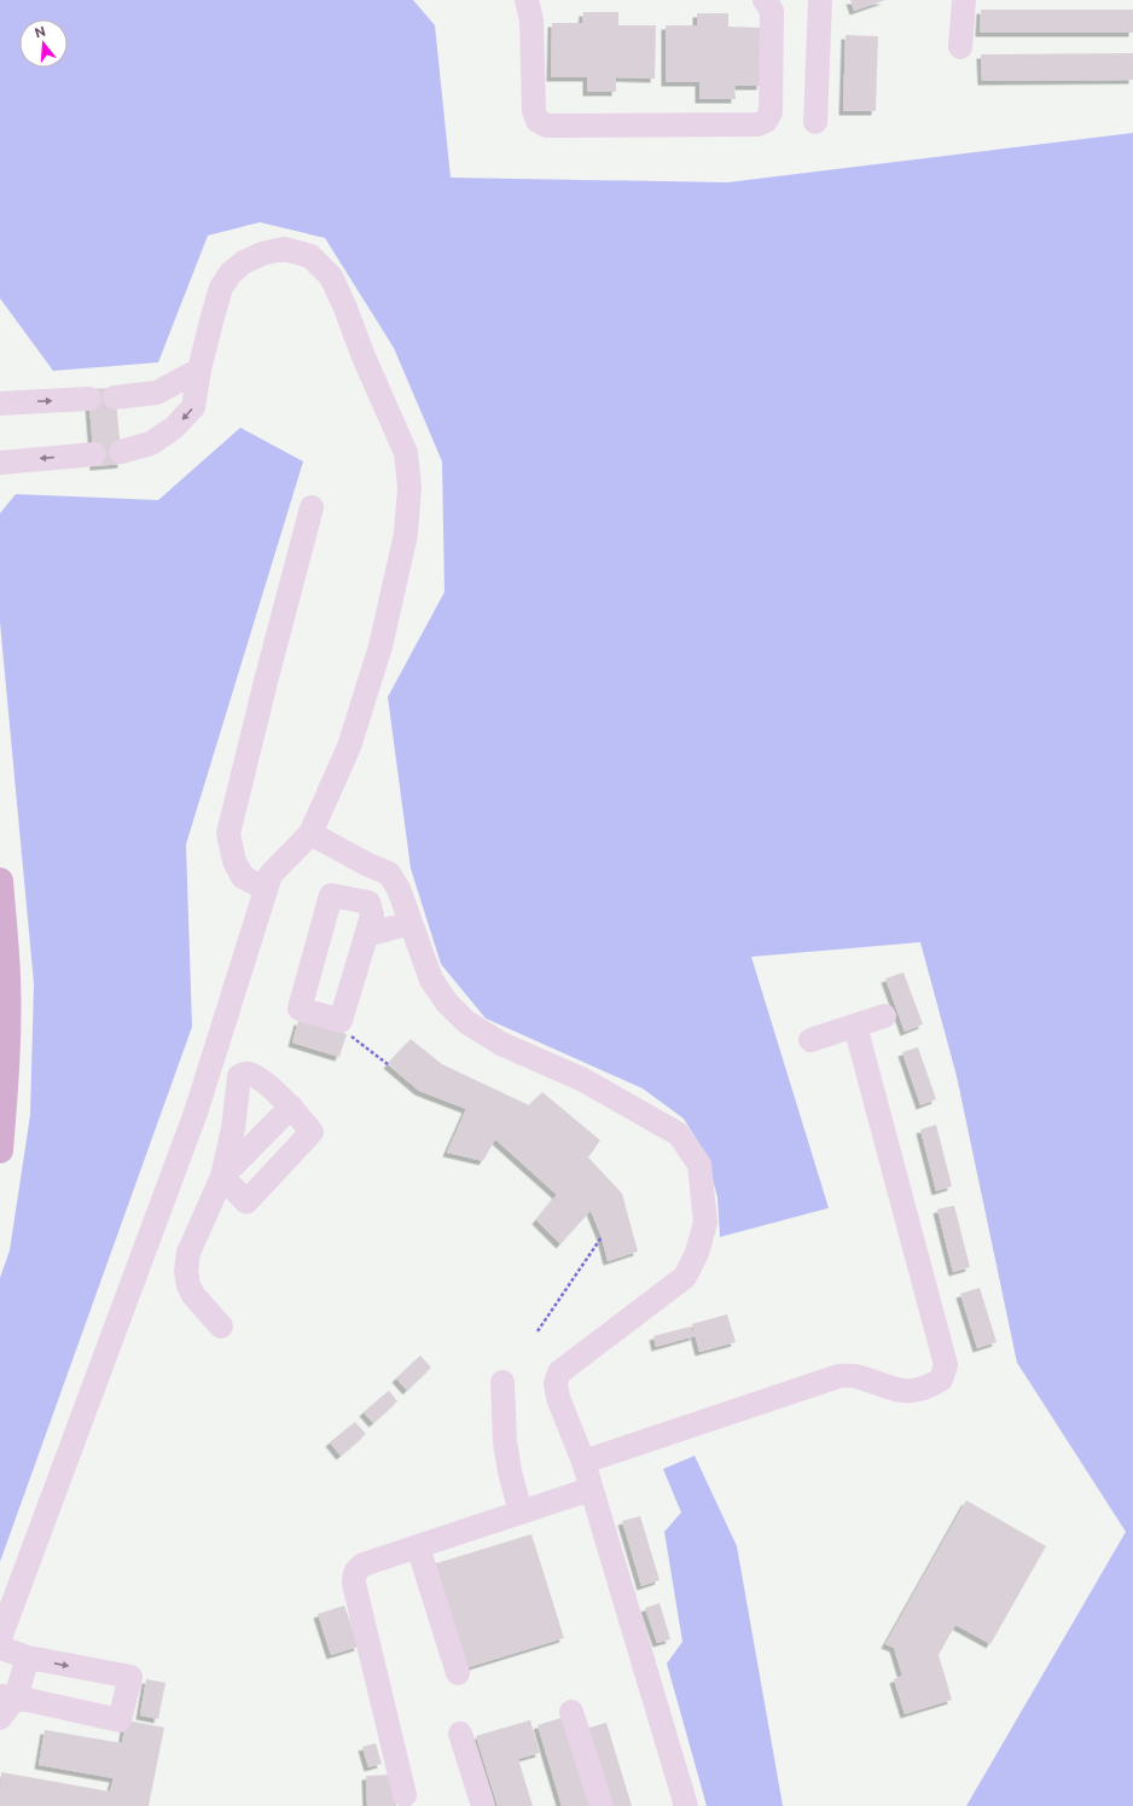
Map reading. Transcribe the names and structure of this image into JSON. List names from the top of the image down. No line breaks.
{"north":"top"}
